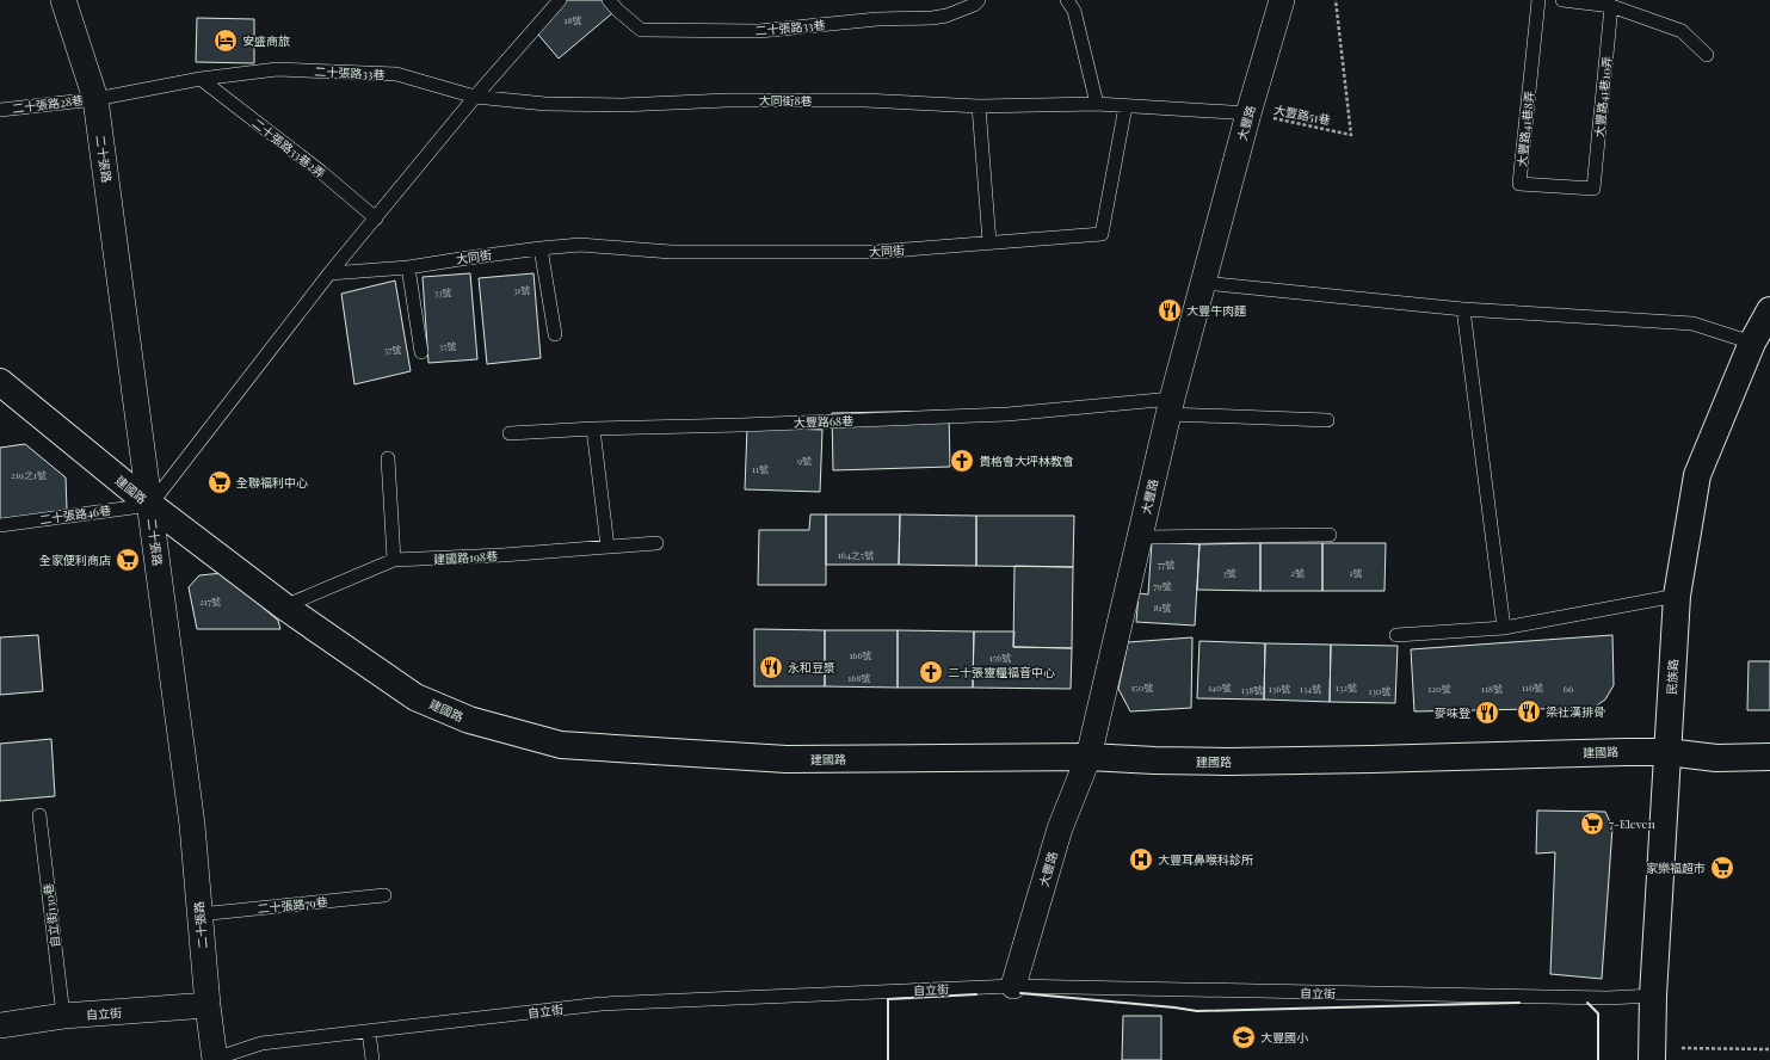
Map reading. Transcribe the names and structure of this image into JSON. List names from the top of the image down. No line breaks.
{"streets":{"street":["大豐路","二十張路","建國路","民族路","自立街"],"lane":["二十張路33巷","大豐路41巷10弄","大同街8巷","二十張路28巷","大豐路41巷8弄","二十張路33巷2弄","大同街","大豐路68巷","二十張路46巷","建國路198巷","二十張路79巷","自立街130巷"],"path":["大豐路51巷"]},"crossings":[["二十張路33巷","大同街8巷"],["二十張路33巷","二十張路28巷"],["二十張路33巷","二十張路33巷2弄"],["二十張路33巷","二十張路"],["大豐路41巷10弄","大豐路41巷8弄"],["二十張路28巷","二十張路"],["大豐路51巷","大豐路"],["大豐路","大豐路68巷"],["大豐路","建國路"],["大豐路","自立街"],["二十張路","建國路"],["二十張路","二十張路46巷"],["二十張路","二十張路79巷"],["二十張路","自立街"],["建國路","二十張路46巷"],["建國路","建國路198巷"],["建國路","民族路"],["民族路","自立街"],["自立街130巷","自立街"]],"places":{"hotel":["安盛商旅"],"restaurant":["大豐牛肉麵","永和豆漿","梁社漢排骨","麥味登"],"church":["貴格會大坪林教會","二十張靈糧福音中心"],"supermarket":["全聯福利中心","全家便利商店","7-Eleven","家樂福超市"],"hospital":["大豐耳鼻喉科診所"],"school or university":["大豐國小"]},"house_numbers":["18號","31號","33號","35號","37號","9號","11號","219之1號","164之5號","77號","3號","2號","1號","79號","217號","81號","166號","156號","168號","150號","140號","132號","116號","136號","134號","120號","118號","66","138號","130號"]}
